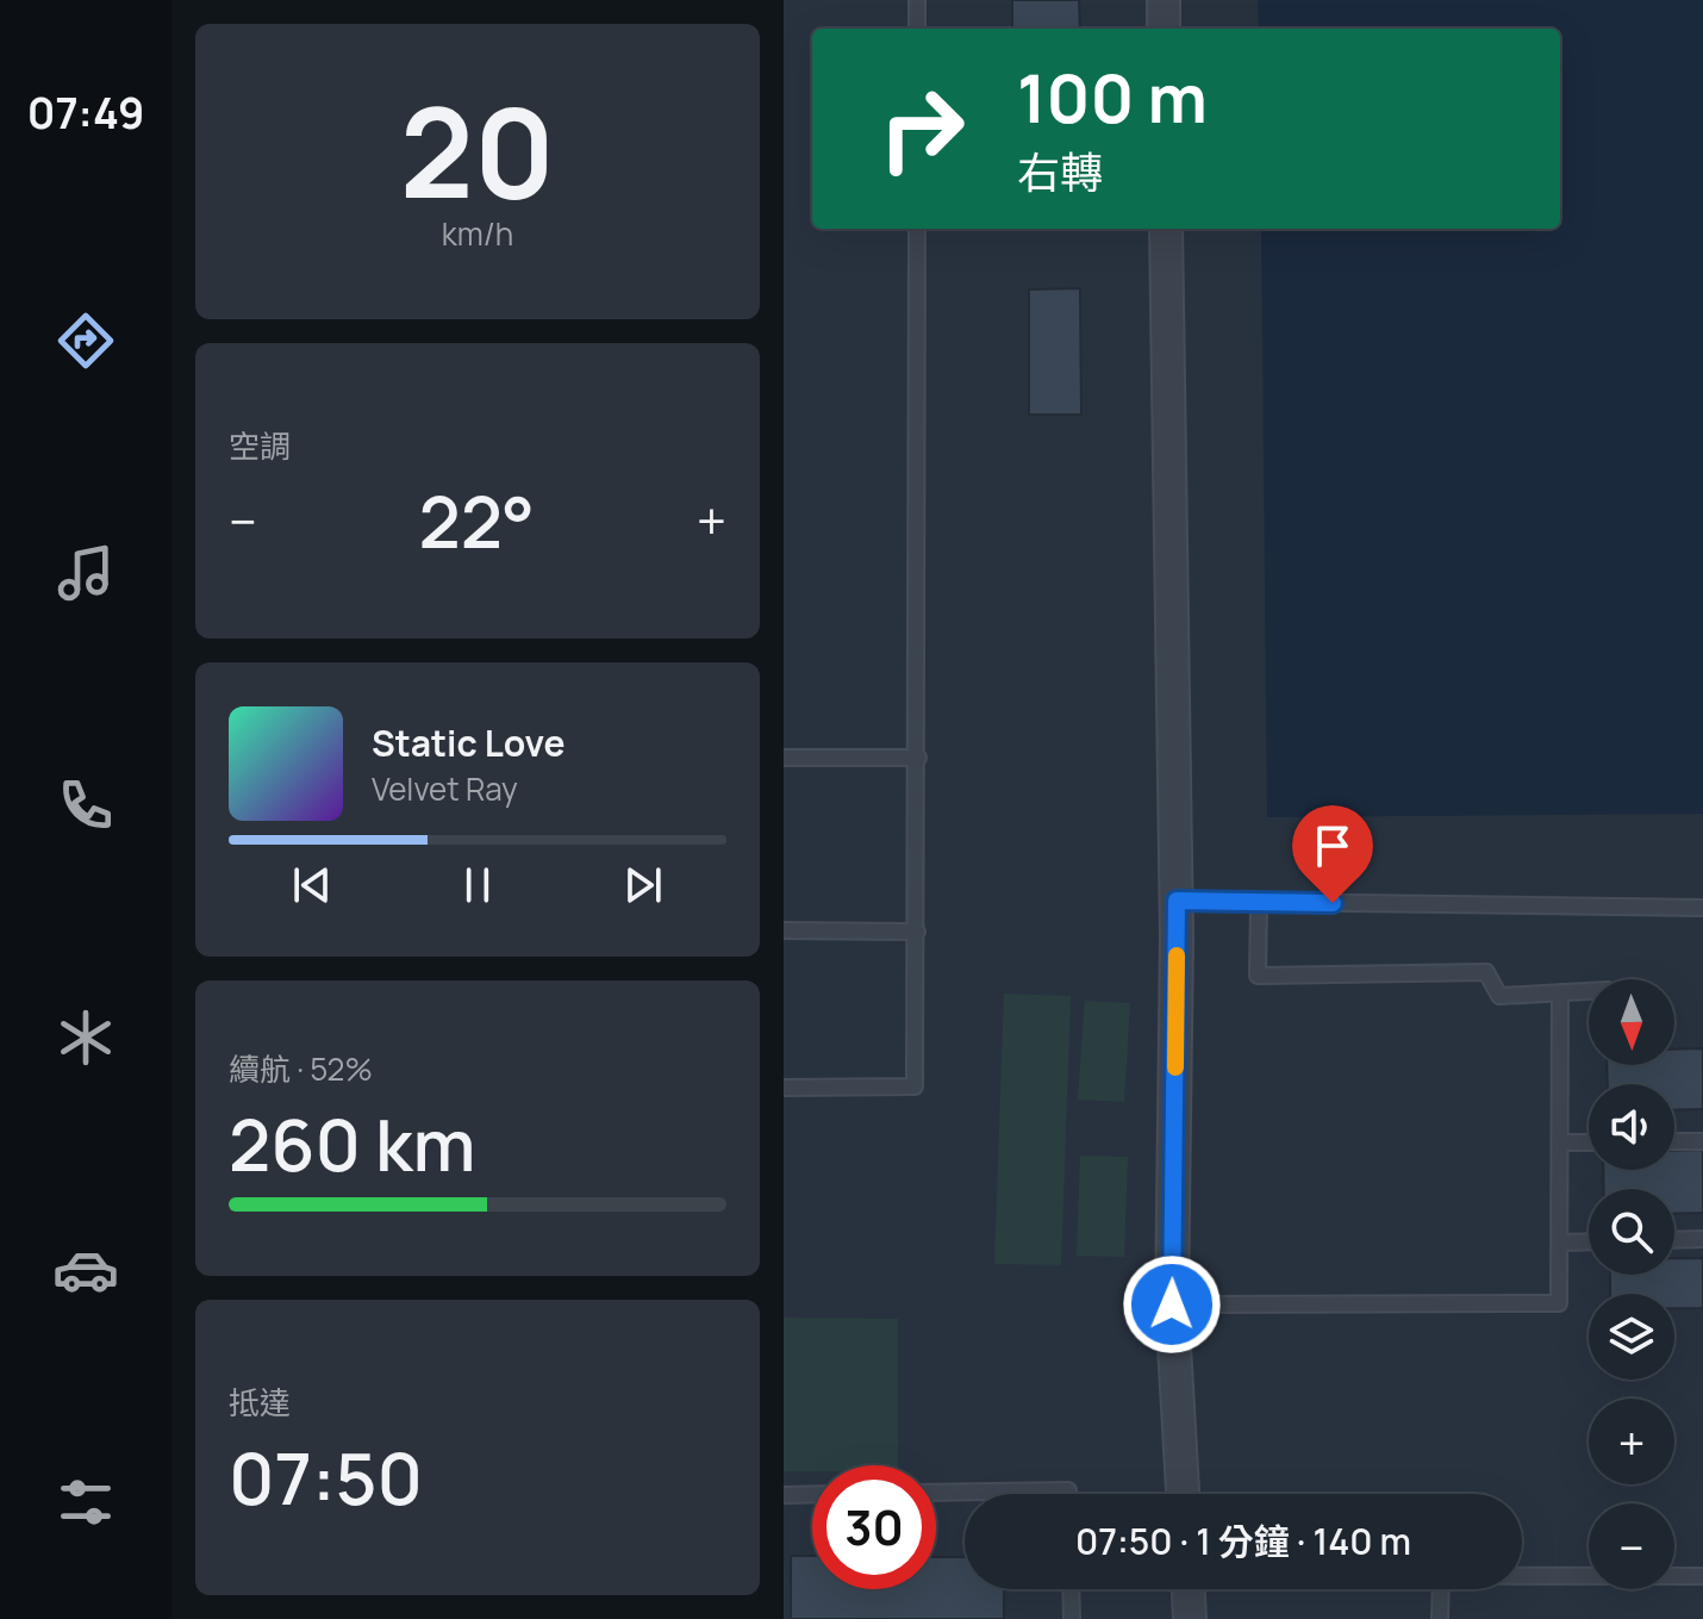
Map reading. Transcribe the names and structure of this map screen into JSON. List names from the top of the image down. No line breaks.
{"north":"bottom","page":{"tabs":"07:49","tile":[["20","km/h"],"空調",["續航 · 52%","260 km"],["抵達","07:50"]],"turn":["100 m","右轉"],"heat":["−","22°","+"],"song":["Static Love","Velvet Ray"],"map_buttons":["+","−"],"limit":"30","trip":"07:50 · 1 分鐘 · 140 m"}}
